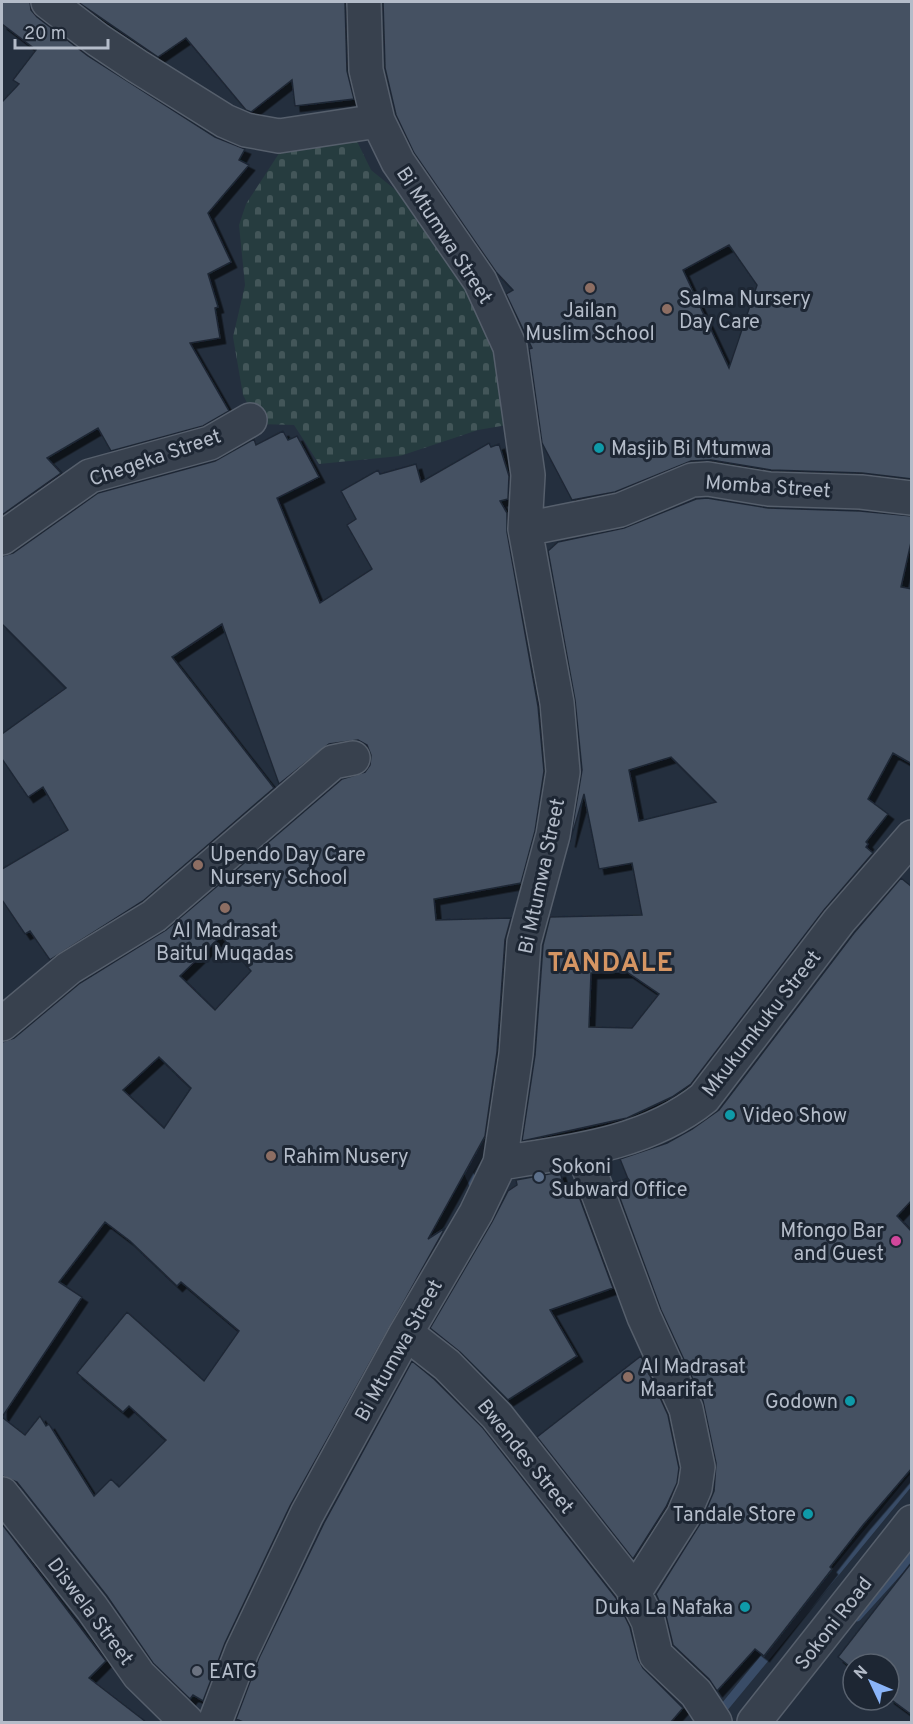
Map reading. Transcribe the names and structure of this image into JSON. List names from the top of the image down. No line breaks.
{"streets":{"street":["Bi Mtumwa Street","Chegeka Street","Momba Street","Mkukumkuku Street","Bwendes Street","Diswela Street","Sokoni Road"]},"crossings":[["Bi Mtumwa Street","Momba Street"],["Bi Mtumwa Street","Mkukumkuku Street"],["Bi Mtumwa Street","Bwendes Street"]],"districts":["TANDALE"],"places":["Jailan Muslim School","Salma Nursery Day Care","Masjib Bi Mtumwa","Upendo Day Care Nursery School","Al Madrasat Baitul Muqadas","Video Show","Rahim Nusery","Sokoni Subward Office","Mfongo Bar and Guest","Al Madrasat Maarifat","Godown","Tandale Store","Duka La Nafaka","EATG"],"scale_bar":"20 m","north":"top left"}
